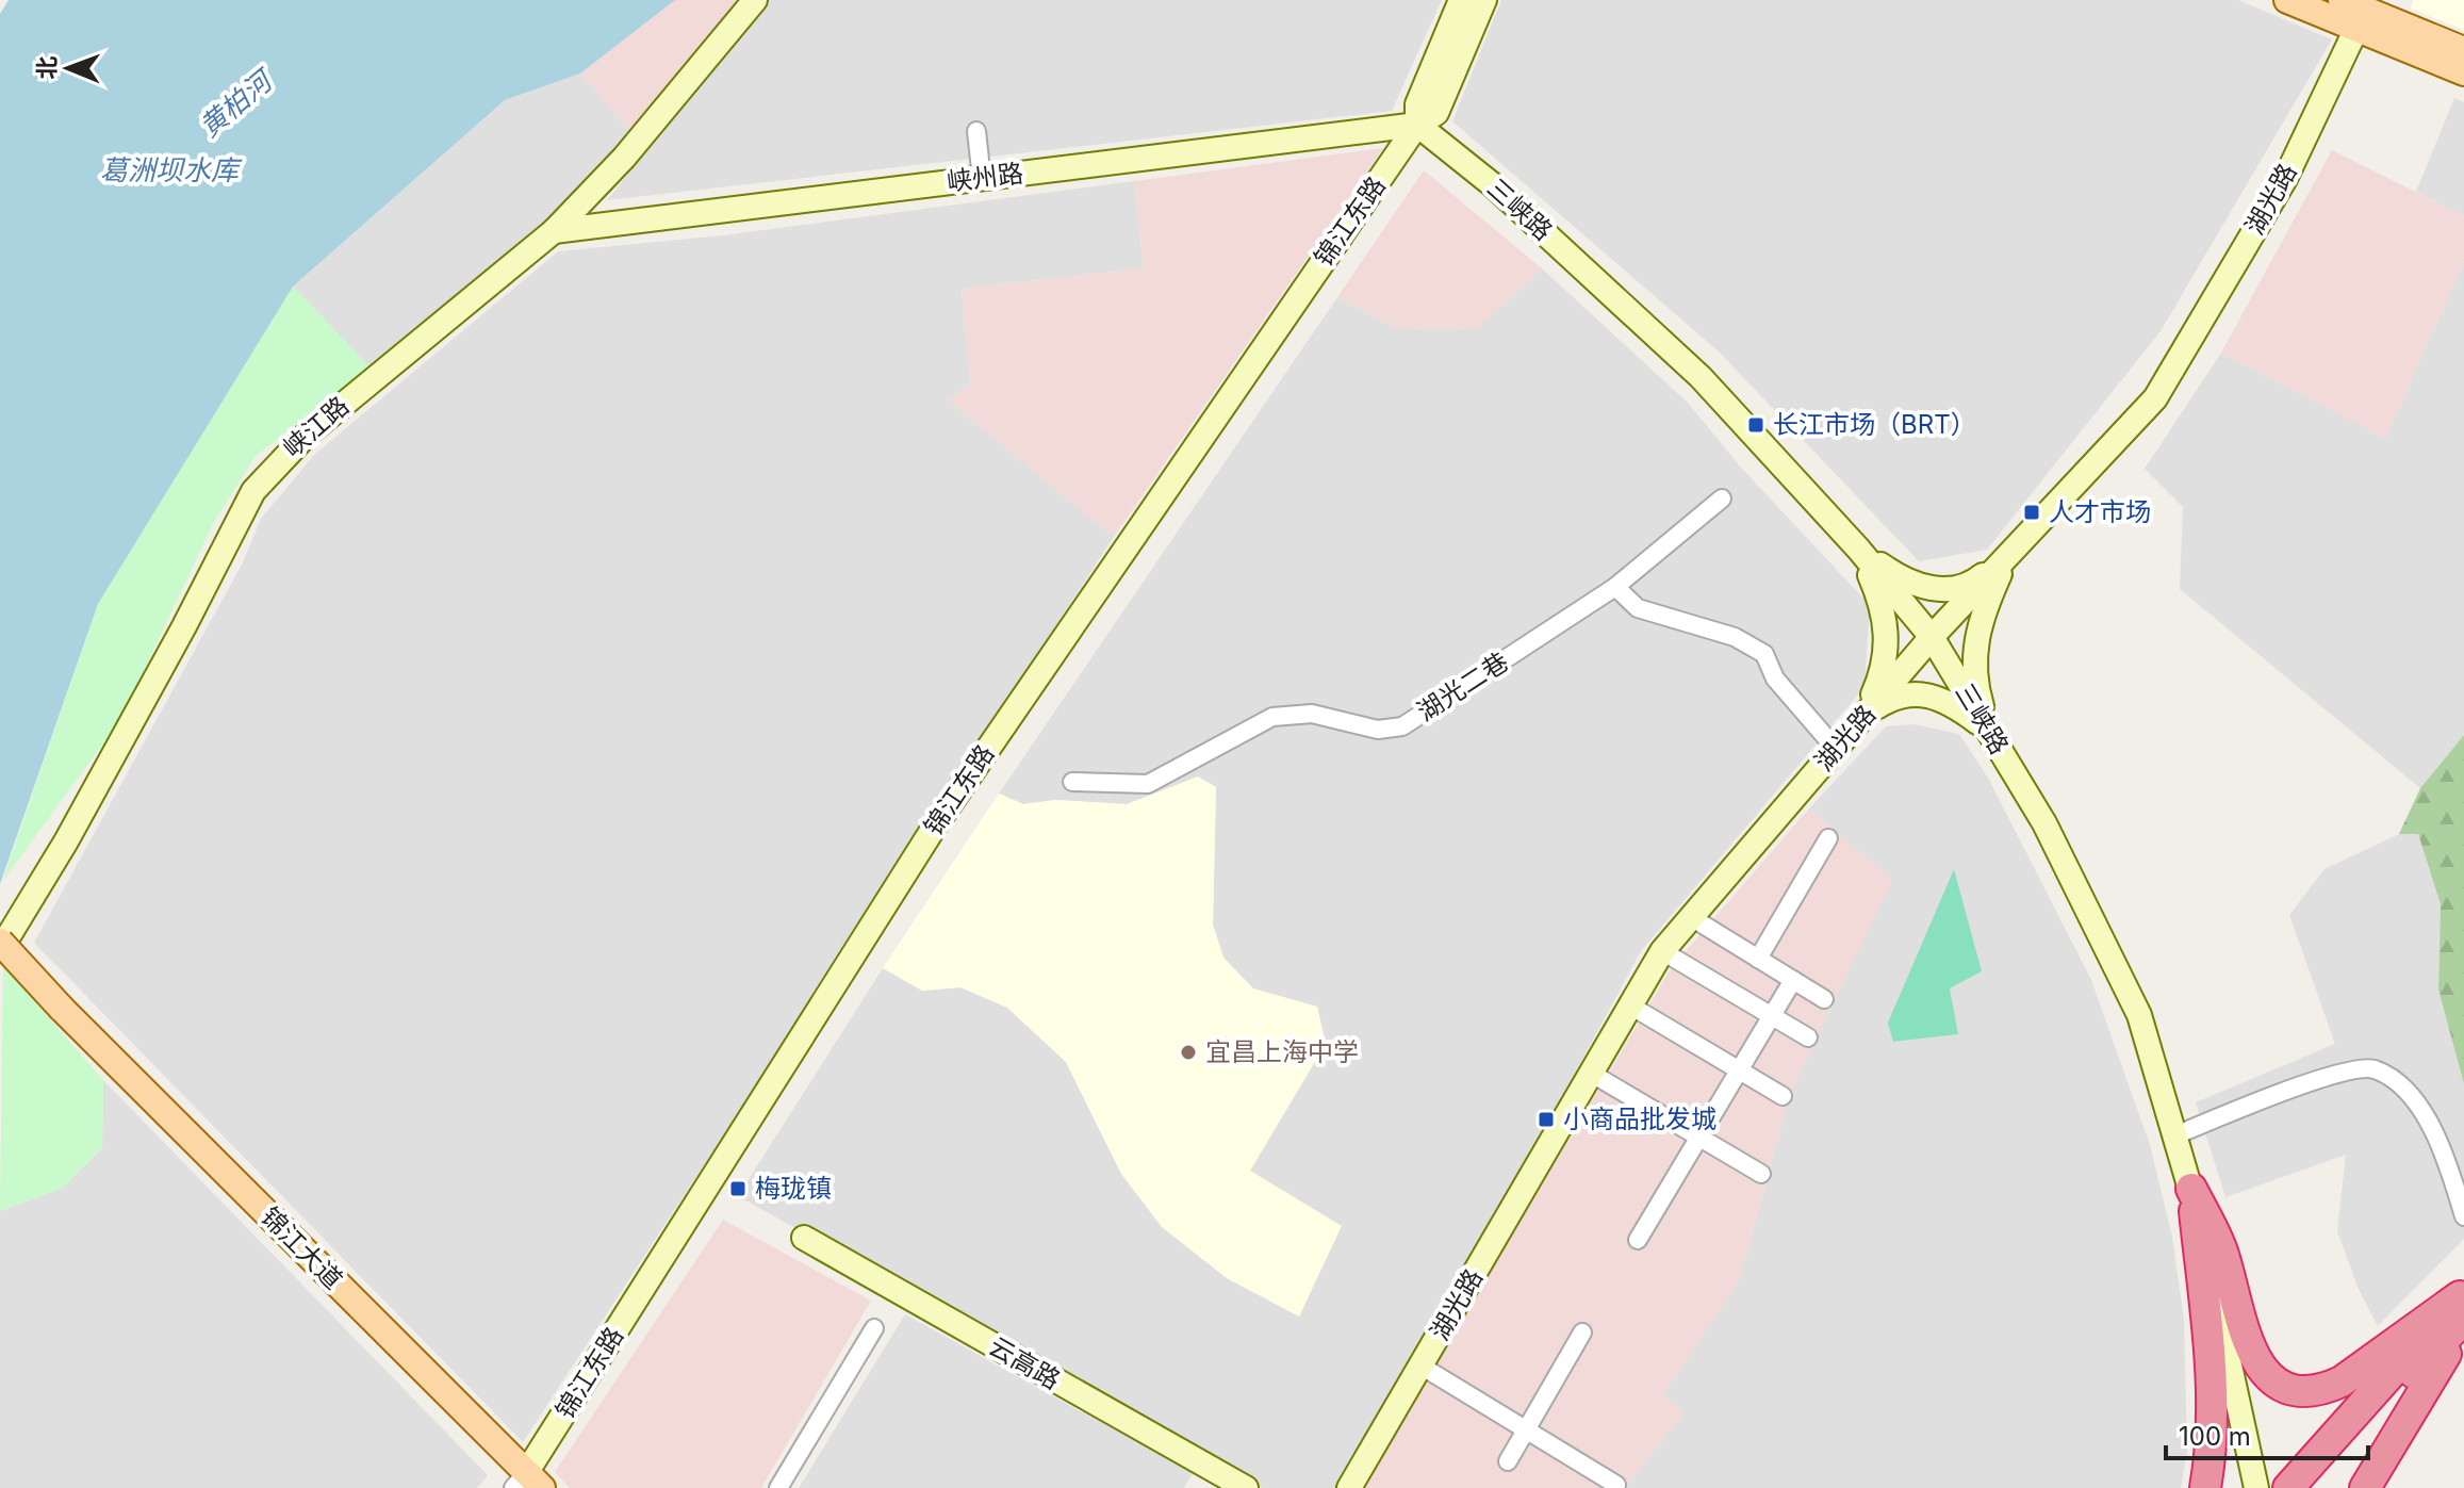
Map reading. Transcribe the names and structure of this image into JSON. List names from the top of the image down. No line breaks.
{"streets":{"main road":["峡州路","湖光路","三峡路","锦江东路","峡江路","锦江大道","云高路"],"street":["湖光二巷"]},"crossings":[["峡州路","三峡路"],["峡州路","锦江东路"],["峡州路","峡江路"],["湖光路","三峡路"],["三峡路","锦江东路"],["锦江东路","锦江大道"]],"water":["黄柏河","葛洲坝水库"],"places":{"transit":["长江市场（BRT）","人才市场","小商品批发城","梅珑镇"],"other":["宜昌上海中学"]},"scale_bar":"100 m","north":"left"}
